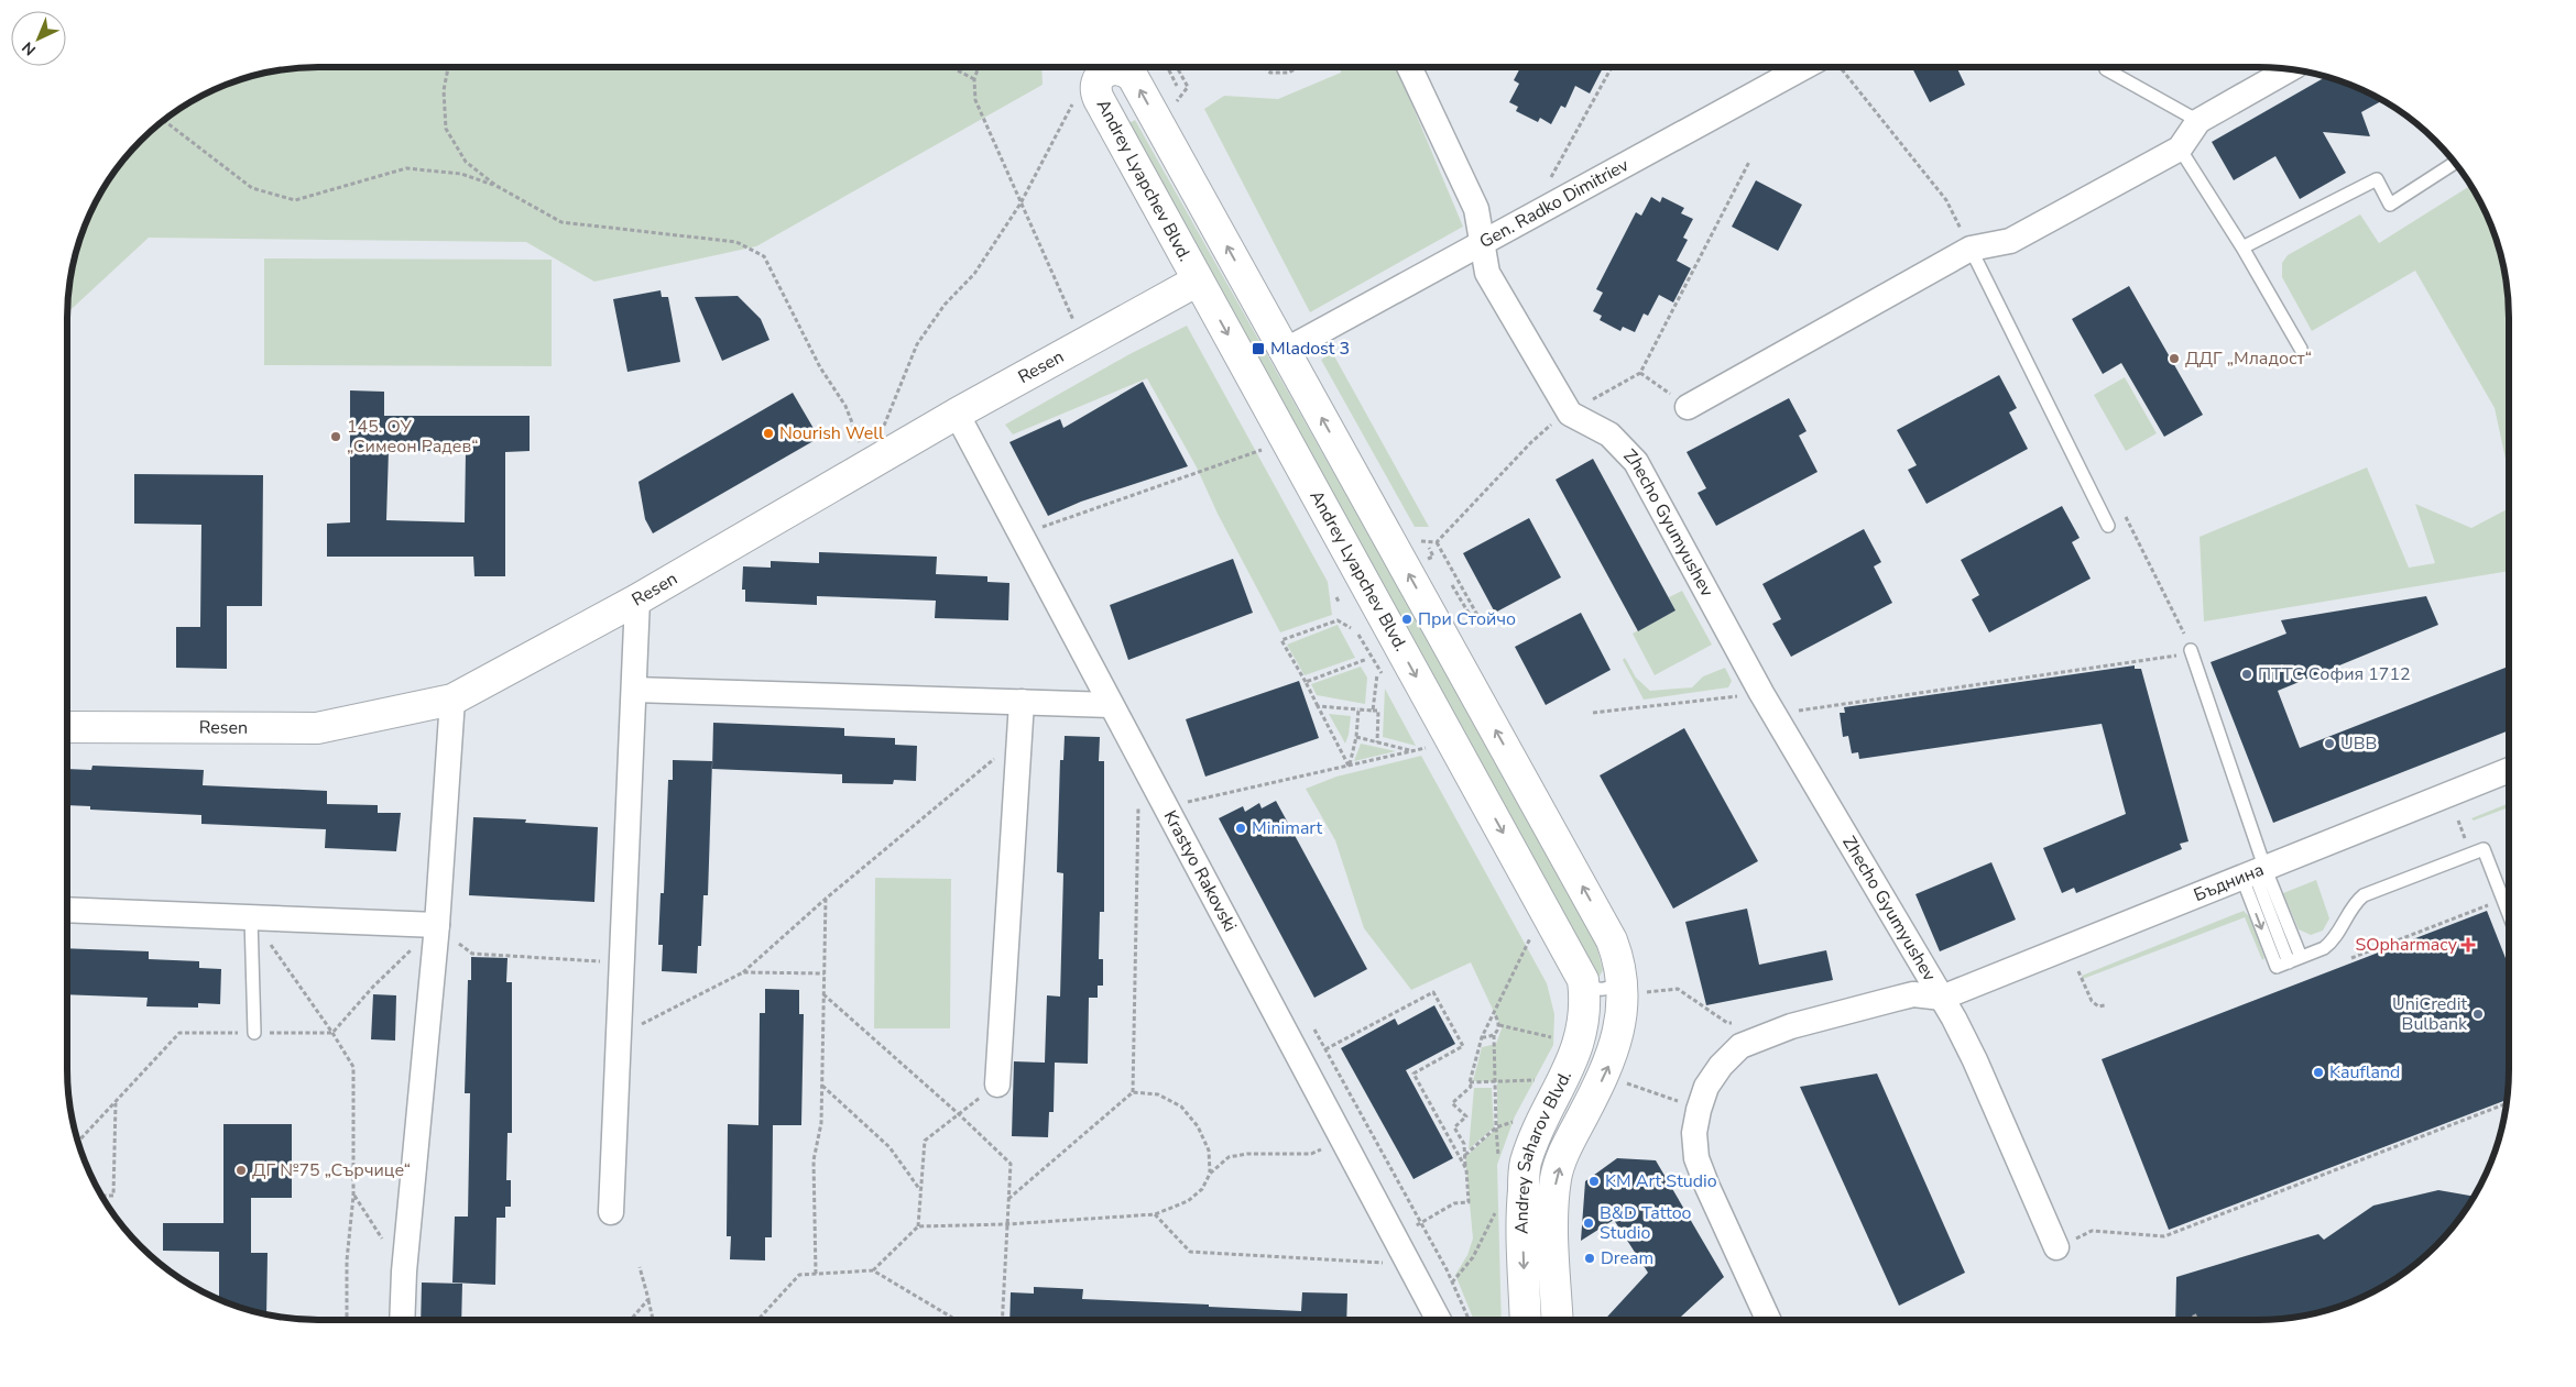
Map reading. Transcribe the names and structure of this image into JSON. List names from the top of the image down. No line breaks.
{"streets":{"main road":["Andrey Lyapchev Blvd.","Resen","Andrey Saharov Blvd."],"street":["Gen. Radko Dimitriev","Zhecho Gyumyushev","Krastyo Rakovski","Бъднина"]},"crossings":[["Andrey Lyapchev Blvd.","Gen. Radko Dimitriev"],["Andrey Lyapchev Blvd.","Resen"],["Andrey Lyapchev Blvd.","Andrey Saharov Blvd."],["Gen. Radko Dimitriev","Zhecho Gyumyushev"],["Resen","Krastyo Rakovski"],["Zhecho Gyumyushev","Бъднина"]],"places":{"transit":["Mladost 3"],"other":["ДДГ „Младост“","Nourish Well","145. ОУ „Симеон Радев“","При Стойчо","ПТТС София 1712","UBB","Minimart","UniCredit Bulbank","Kaufland","ДГ №75 „Сърчице“","KM Art Studio","B&D Tattoo Studio","Dream"],"health":["SOpharmacy"]},"north":"bottom left"}
